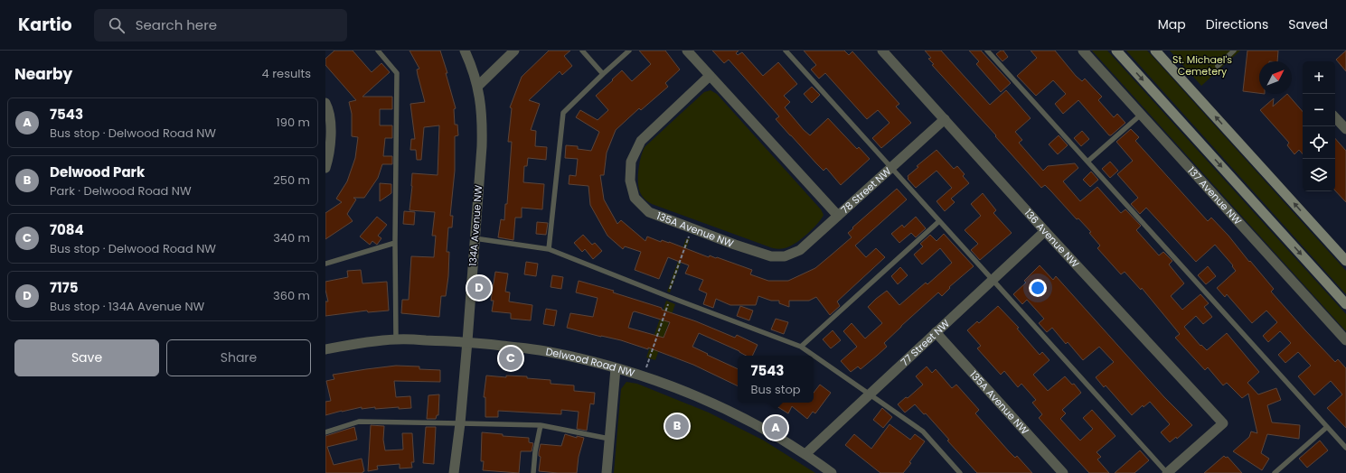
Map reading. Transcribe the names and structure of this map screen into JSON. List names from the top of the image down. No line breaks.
{"streets":{"street":["78 Street NW","137 Avenue NW","134A Avenue NW","135A Avenue NW","136 Avenue NW","77 Street NW","Delwood Road NW"]},"crossings":[["78 Street NW","135A Avenue NW"],["78 Street NW","136 Avenue NW"],["134A Avenue NW","Delwood Road NW"],["135A Avenue NW","77 Street NW"],["136 Avenue NW","77 Street NW"],["77 Street NW","Delwood Road NW"]],"parks":["St. Michael's Cemetery"],"north":"top right","page":{"header":"Kartio","search":"Search here","nav":["Map","Directions","Saved"],"heading":["Nearby","4 results"],"map_buttons":["+","−"],"list":[{"mark":"A","name":"7543","note":"Bus stop · Delwood Road NW","value":"190 m"},{"mark":"B","name":"Delwood Park","note":"Park · Delwood Road NW","value":"250 m"},{"mark":"C","name":"7084","note":"Bus stop · Delwood Road NW","value":"340 m"},{"mark":"D","name":"7175","note":"Bus stop · 134A Avenue NW","value":"360 m"}],"pins":["D","C","B","A"],"buttons":["Save","Share"],"popup":["7543","Bus stop"]}}
